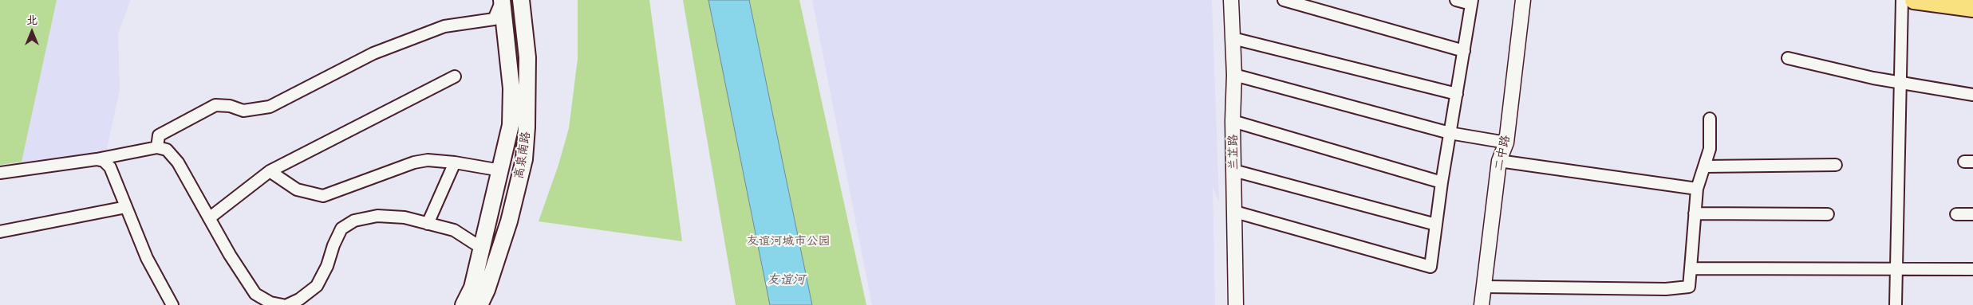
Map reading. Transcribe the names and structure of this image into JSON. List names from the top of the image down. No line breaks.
{"streets":{"main road":["高泉南路"],"street":["兰芷路","二中路"]},"water":["友谊河"],"parks":["友谊河城市公园"],"north":"top"}
